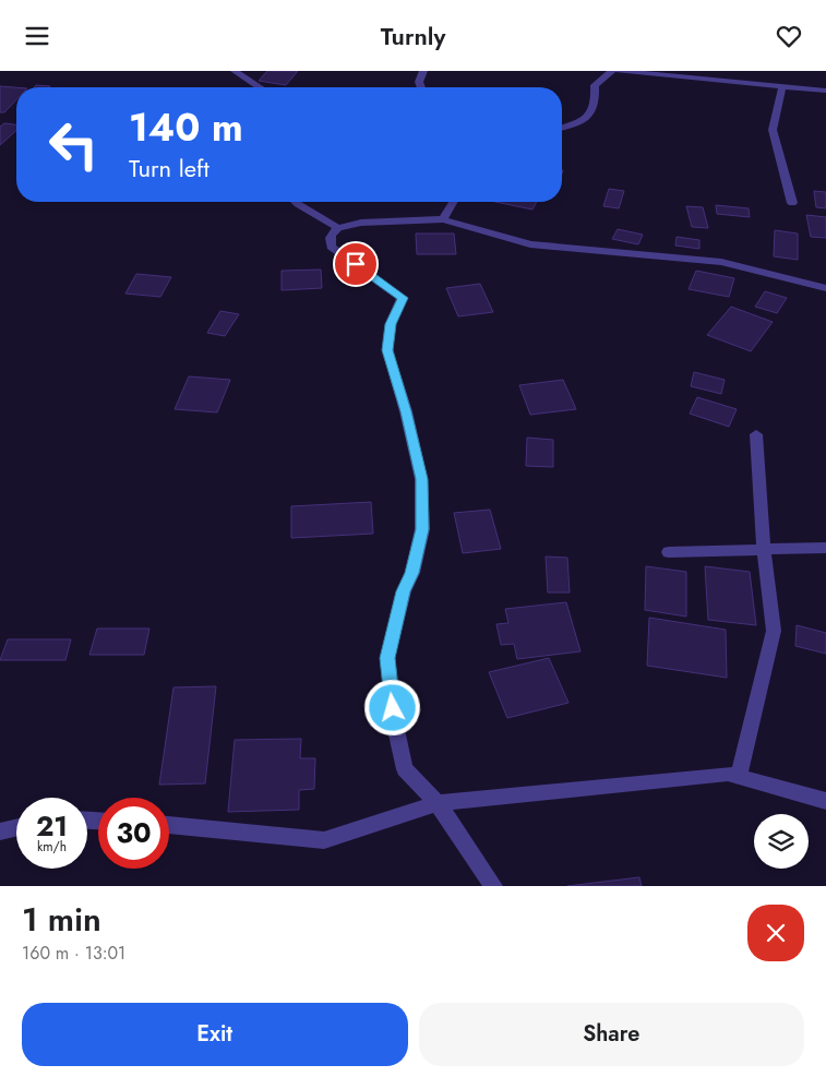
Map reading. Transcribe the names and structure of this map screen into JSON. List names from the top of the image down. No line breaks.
{"page":{"header":"Turnly","turn":["140 m","Turn left"],"speed":"21 km/h","limit":"30","heading":["1 min","160 m · 13:01"],"buttons":["Exit","Share"]}}
